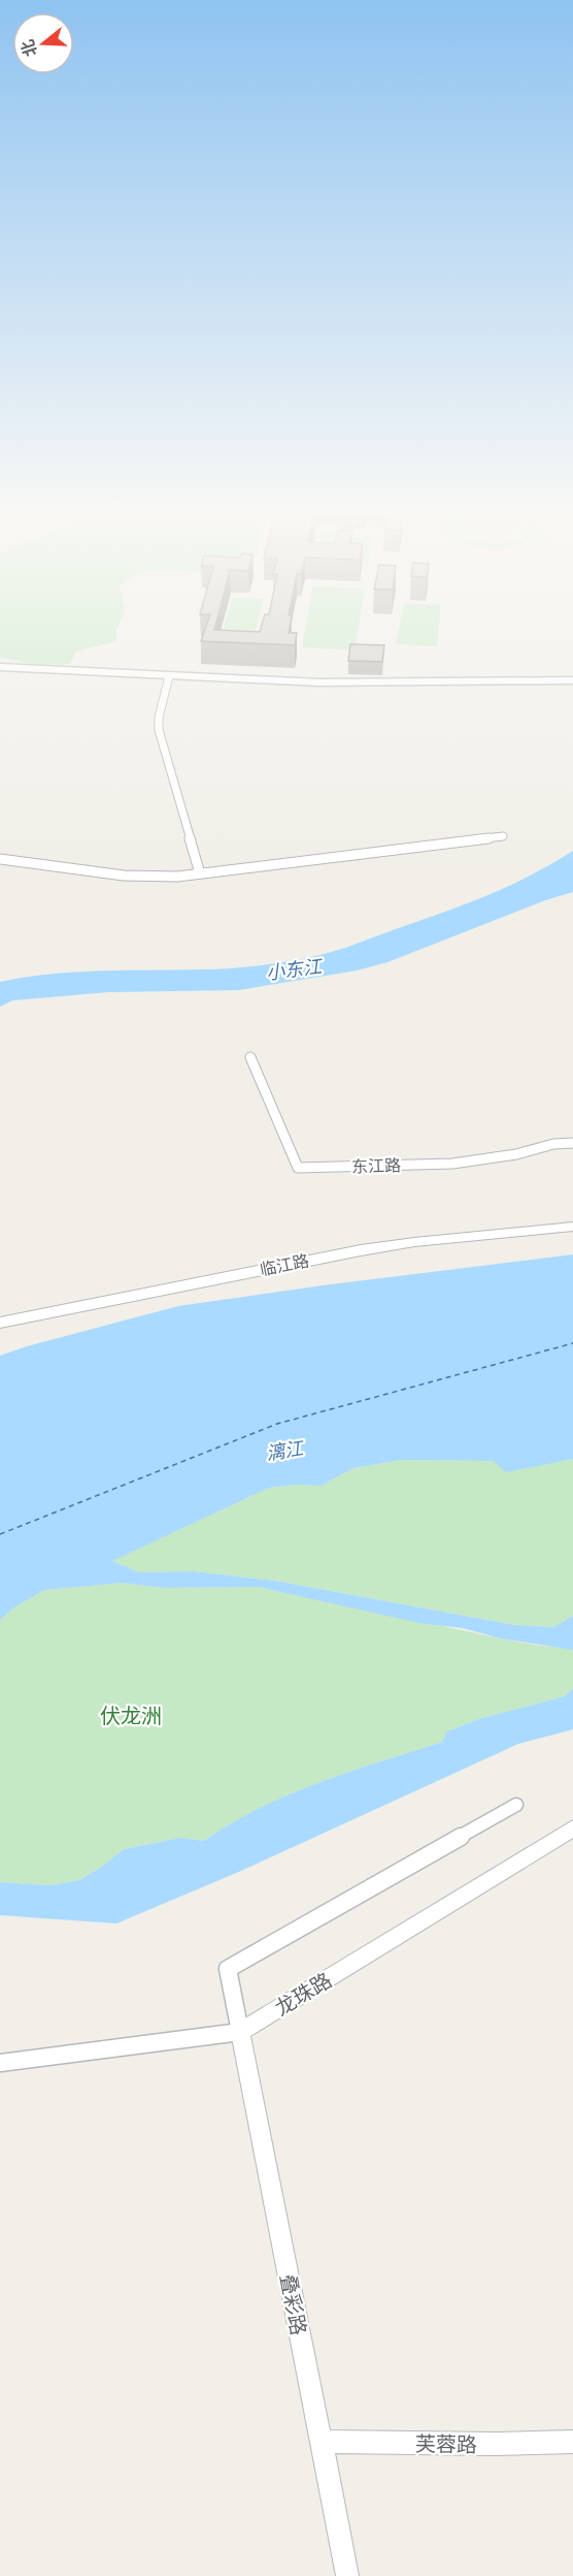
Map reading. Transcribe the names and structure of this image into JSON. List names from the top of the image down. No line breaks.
{"streets":{"street":["东江路","临江路","龙珠路","叠彩路","芙蓉路"]},"crossings":[["龙珠路","叠彩路"],["叠彩路","芙蓉路"]],"water":["小东江","漓江"],"parks":["伏龙洲"],"north":"left"}
